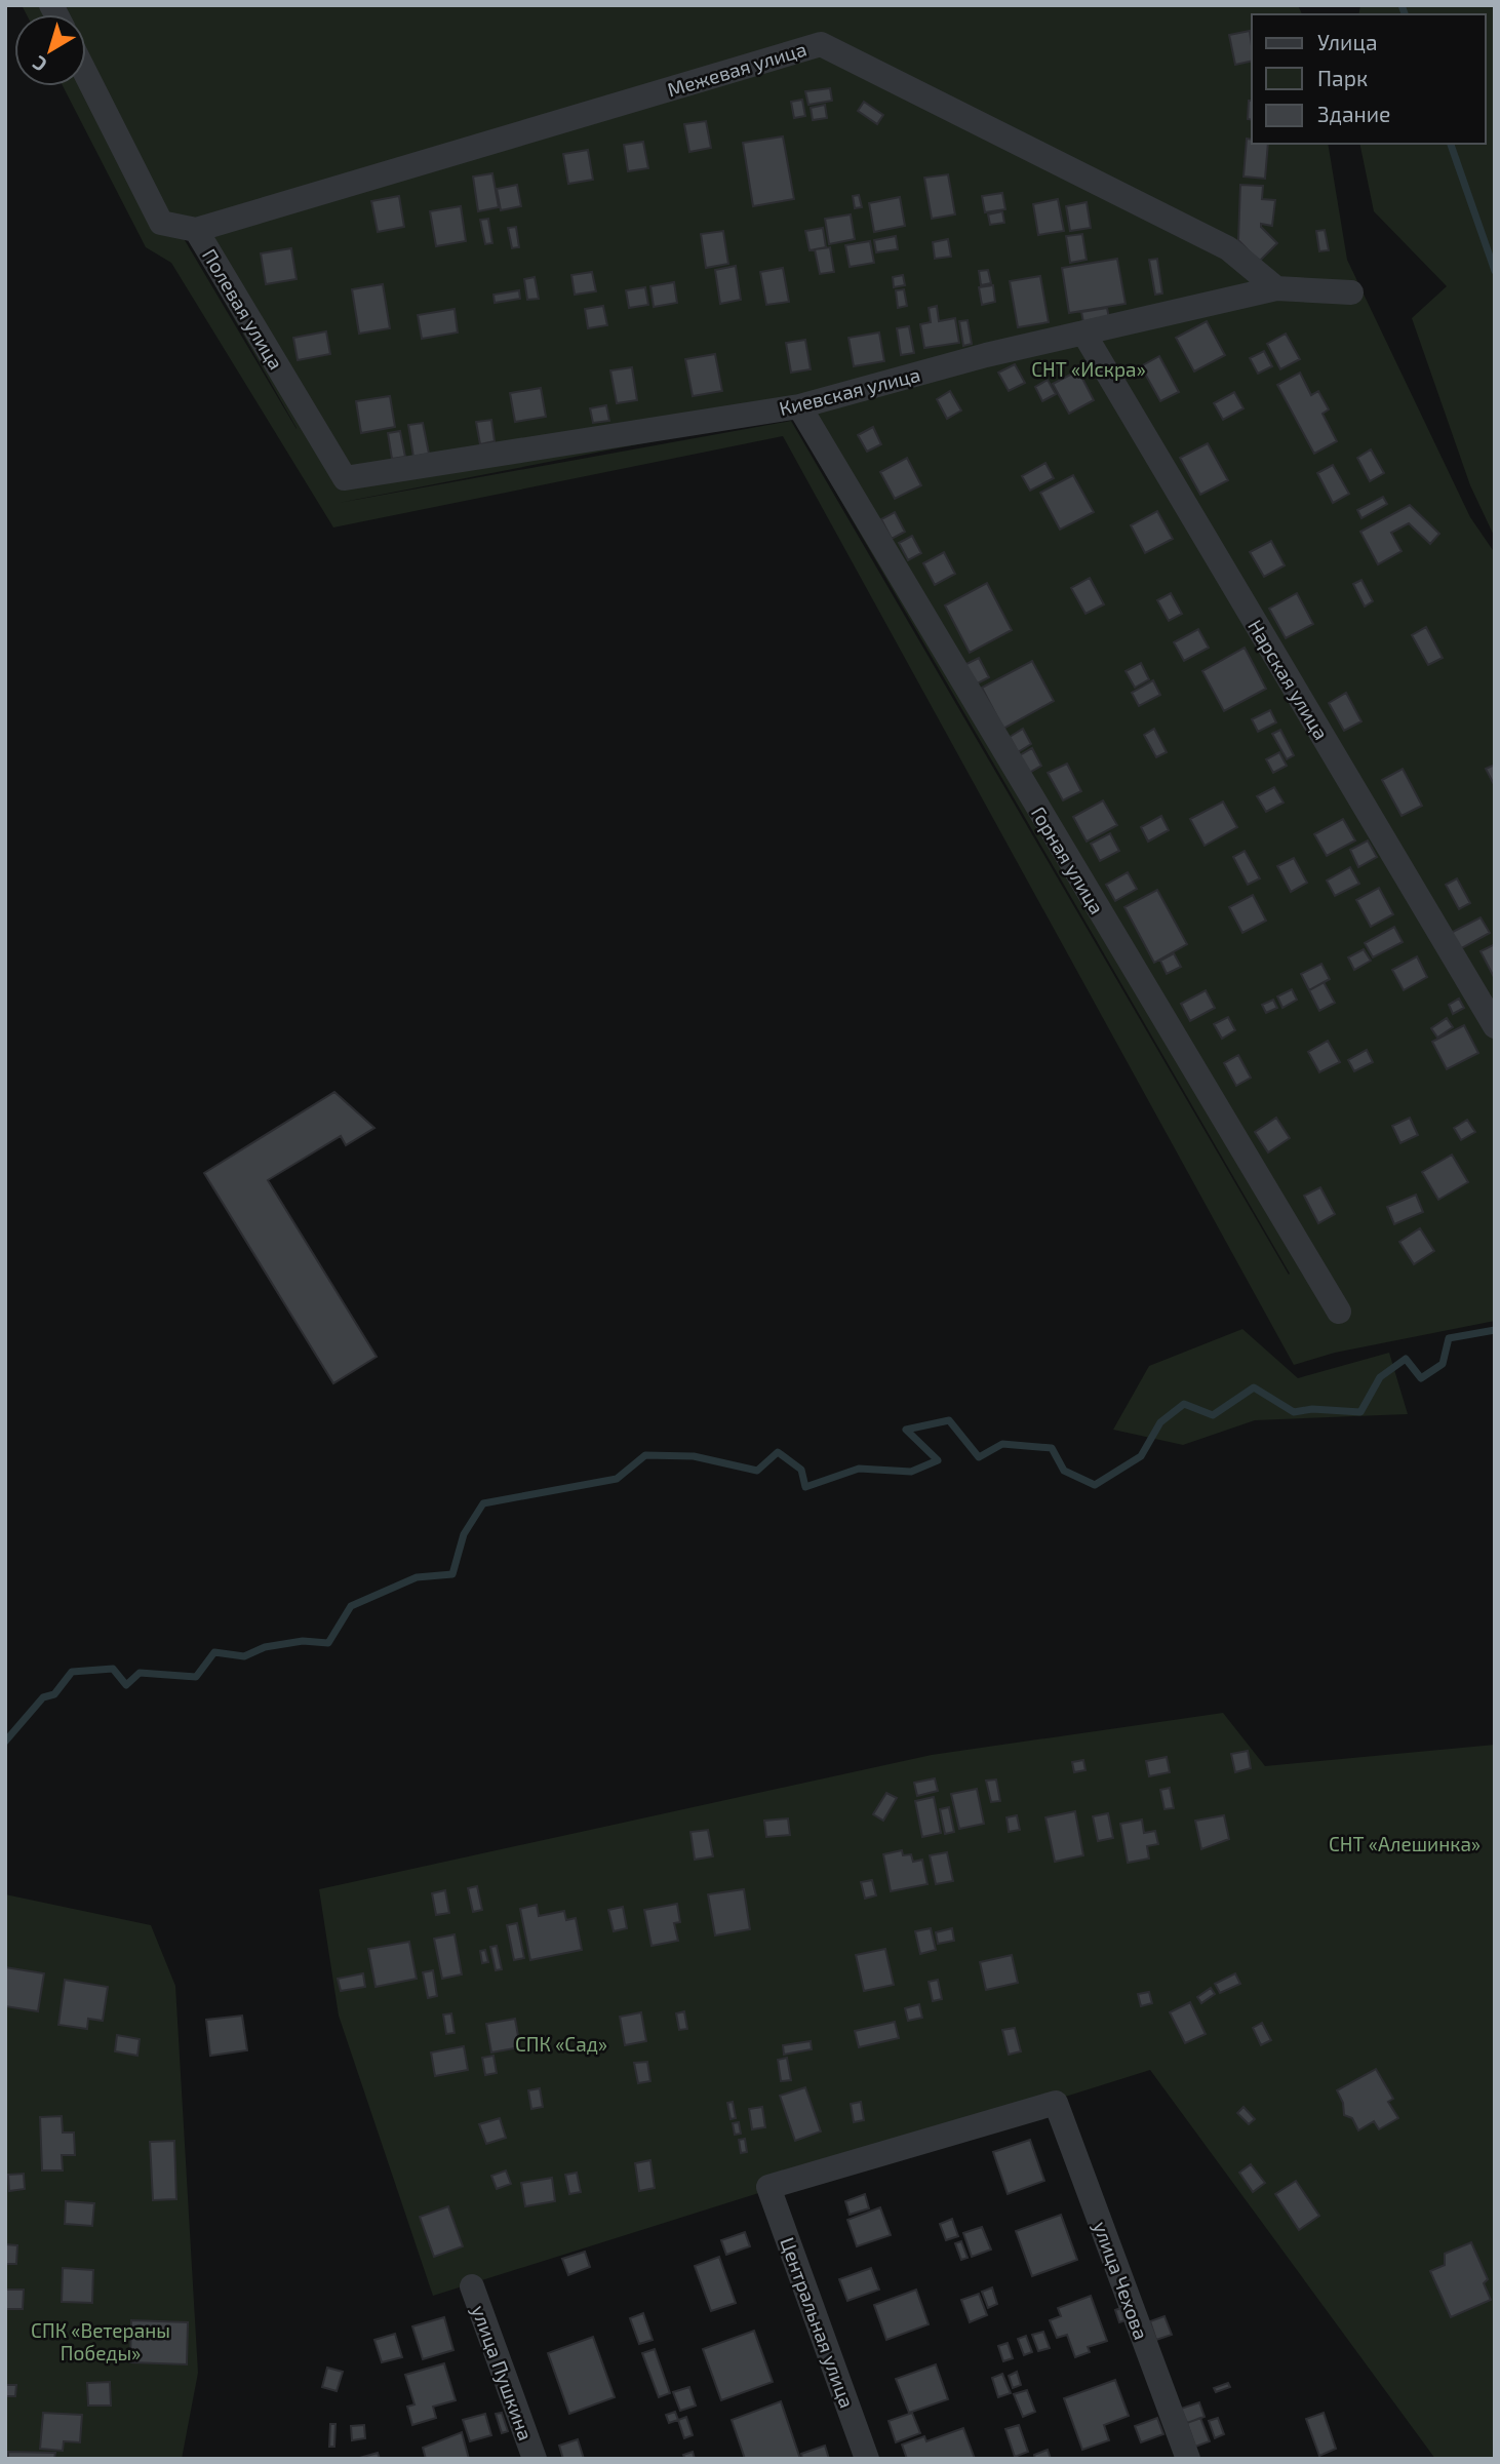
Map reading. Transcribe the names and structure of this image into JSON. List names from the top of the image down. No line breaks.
{"streets":{"street":["Межевая улица","Полевая улица","Киевская улица","Нарская улица","Горная улица","улица Чехова","Центральная улица","улица Пушкина"]},"crossings":[["Межевая улица","Полевая улица"],["Межевая улица","Киевская улица"],["Полевая улица","Киевская улица"],["Киевская улица","Нарская улица"],["Киевская улица","Горная улица"],["улица Чехова","Центральная улица"]],"parks":["СНТ «Искра»","СНТ «Алешинка»","СПК «Сад»","СПК «Ветераны Победы»"],"legend":["Улица","Парк","Здание"],"north":"bottom left"}
